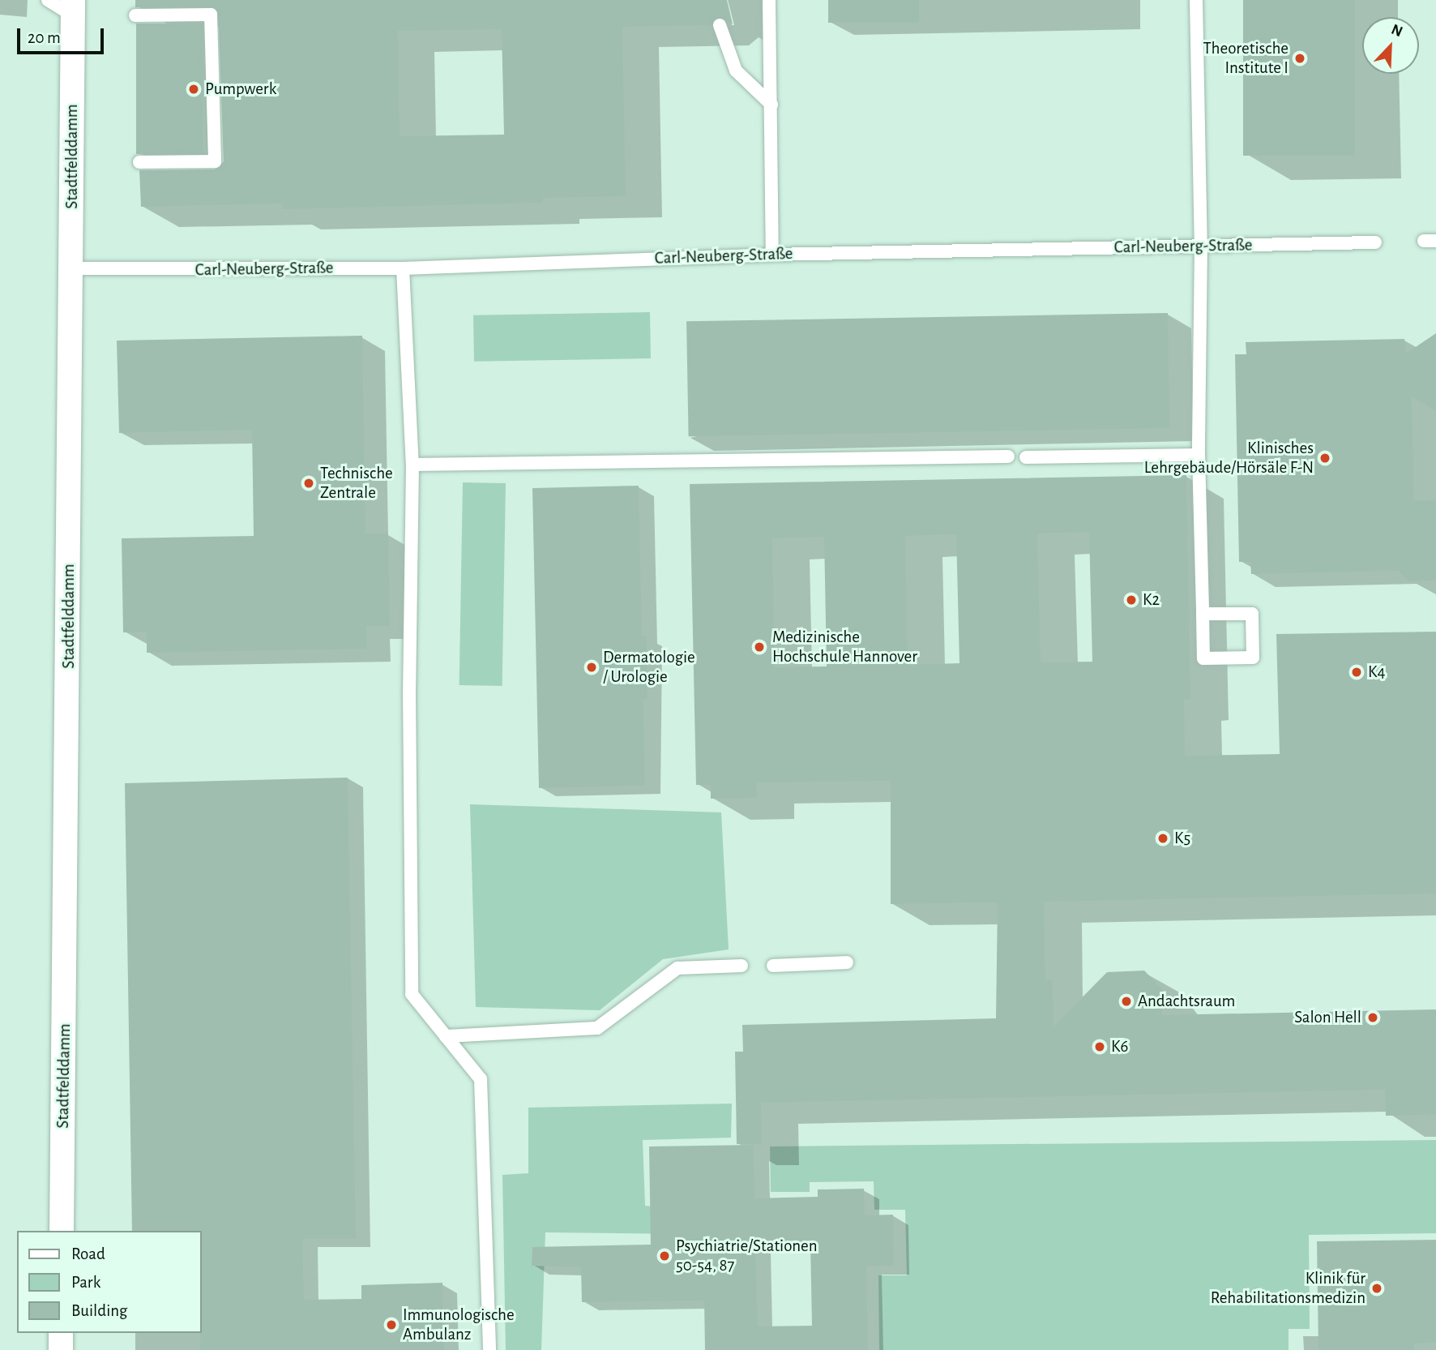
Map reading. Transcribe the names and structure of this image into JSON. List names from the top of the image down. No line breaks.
{"streets":{"street":["Stadtfelddamm"],"lane":["Carl-Neuberg-Straße"]},"crossings":[["Stadtfelddamm","Carl-Neuberg-Straße"]],"places":["Theoretische Institute I","Pumpwerk","Klinisches Lehrgebäude/Hörsäle F-N","Technische Zentrale","K2","Medizinische Hochschule Hannover","Dermatologie / Urologie","K4","K5","Andachtsraum","Salon Hell","K6","Psychiatrie/Stationen 50-54, 87","Klinik für Rehabilitationsmedizin","Immunologische Ambulanz"],"legend":["Road","Park","Building"],"scale_bar":"20 m","north":"top right"}
